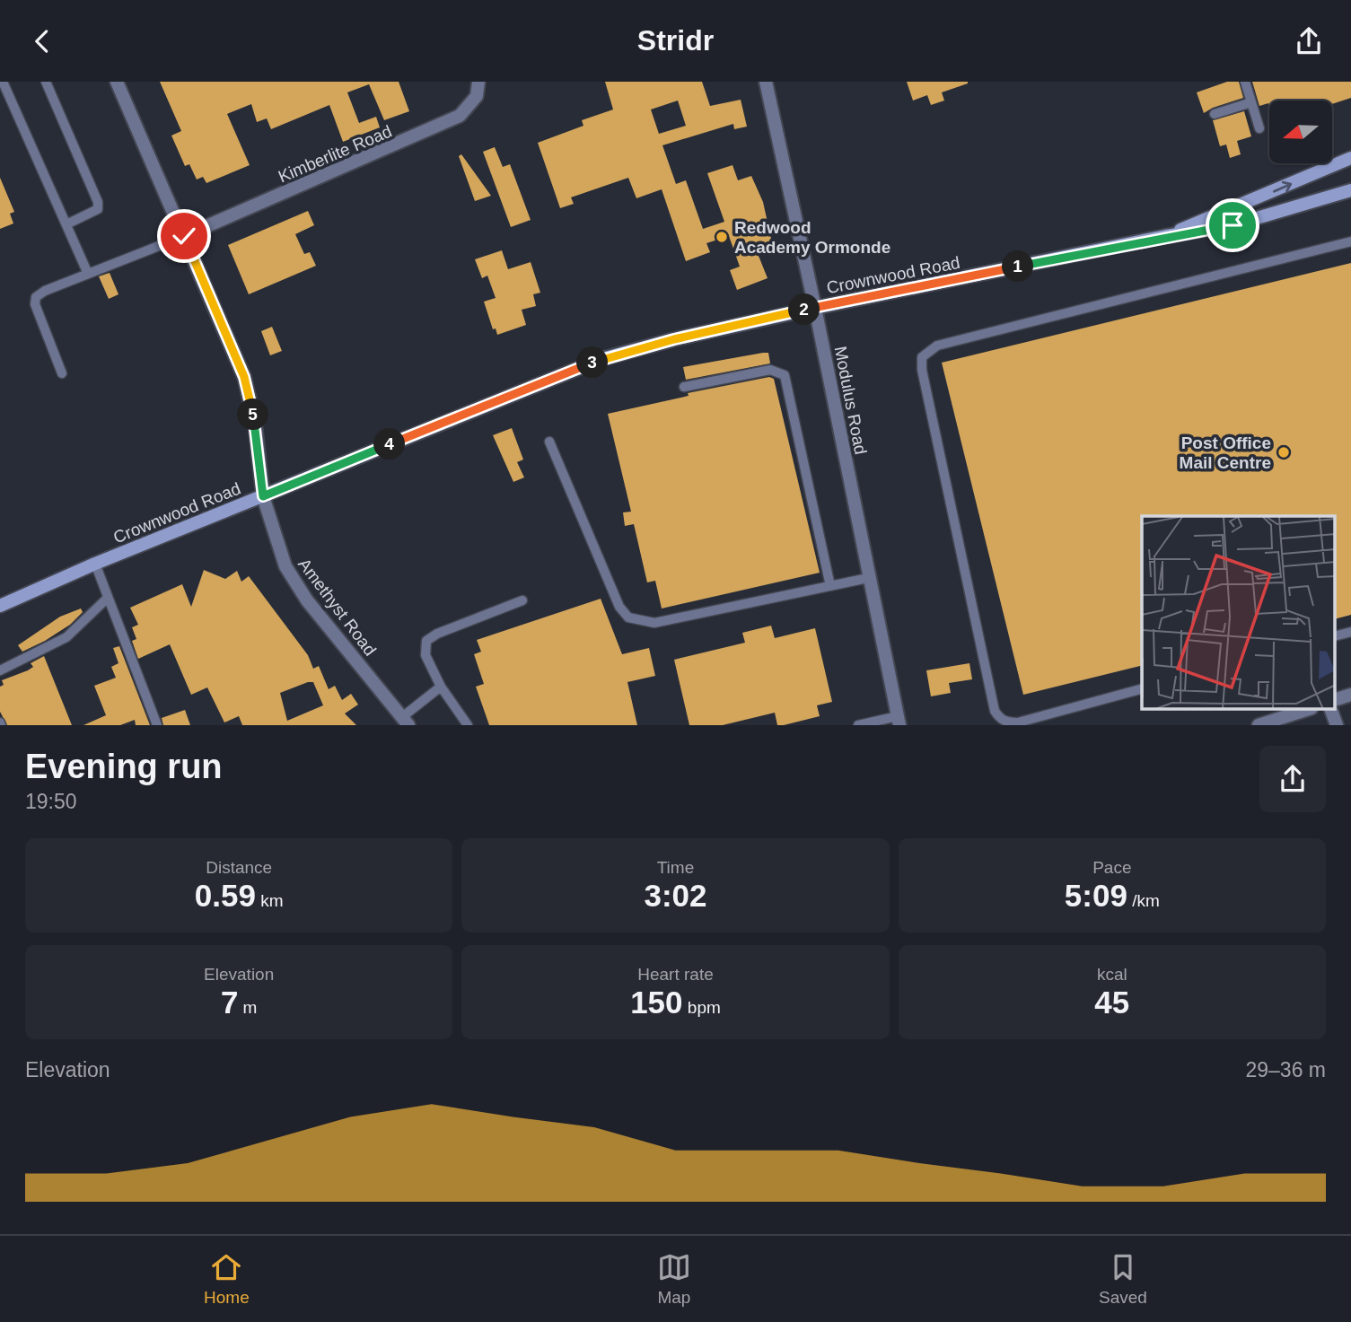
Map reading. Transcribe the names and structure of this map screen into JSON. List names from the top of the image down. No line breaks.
{"streets":{"main road":["Crownwood Road"],"street":["Kimberlite Road","Modulus Road","Amethyst Road"]},"crossings":[["Kimberlite Road","Amethyst Road"],["Crownwood Road","Modulus Road"],["Crownwood Road","Amethyst Road"]],"places":["Redwood Academy Ormonde","Post Office Mail Centre"],"north":"left","page":{"header":"Stridr","pins":["1","2","3","5","4"],"heading":["Evening run","19:50"],"stats":[["Distance","0.59 km"],["Time","3:02"],["Pace","5:09 /km"],["Elevation","7 m"],["Heart rate","150 bpm"],["kcal","45"]],"chart":["Elevation","29–36 m"],"tabs":["Home","Map","Saved"]}}
